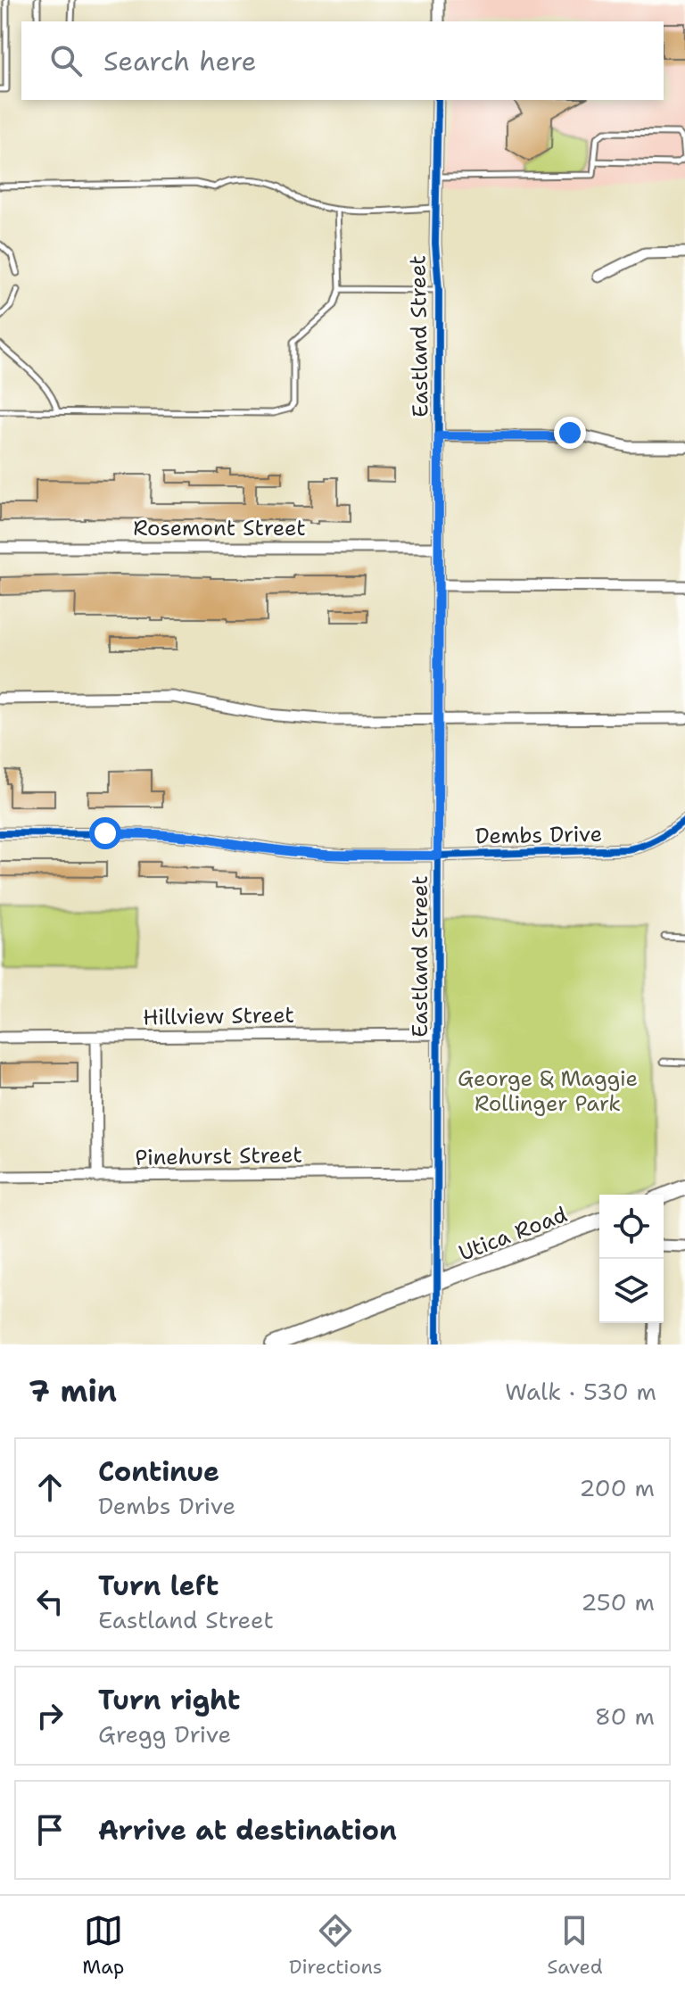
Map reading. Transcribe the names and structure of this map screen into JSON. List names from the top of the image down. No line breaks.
{"streets":{"main road":["Utica Road"],"street":["Eastland Street","Rosemont Street","Dembs Drive","Hillview Street","Pinehurst Street"]},"crossings":[["Eastland Street","Rosemont Street"],["Eastland Street","Dembs Drive"],["Eastland Street","Hillview Street"],["Eastland Street","Pinehurst Street"],["Eastland Street","Utica Road"]],"parks":["George & Maggie Rollinger Park"],"page":{"search":"Search here","heading":["7 min","Walk · 530 m"],"list":[["Continue","Dembs Drive","200 m"],["Turn left","Eastland Street","250 m"],["Turn right","Gregg Drive","80 m"],"Arrive at destination"],"nav":["Map","Directions","Saved"]}}
